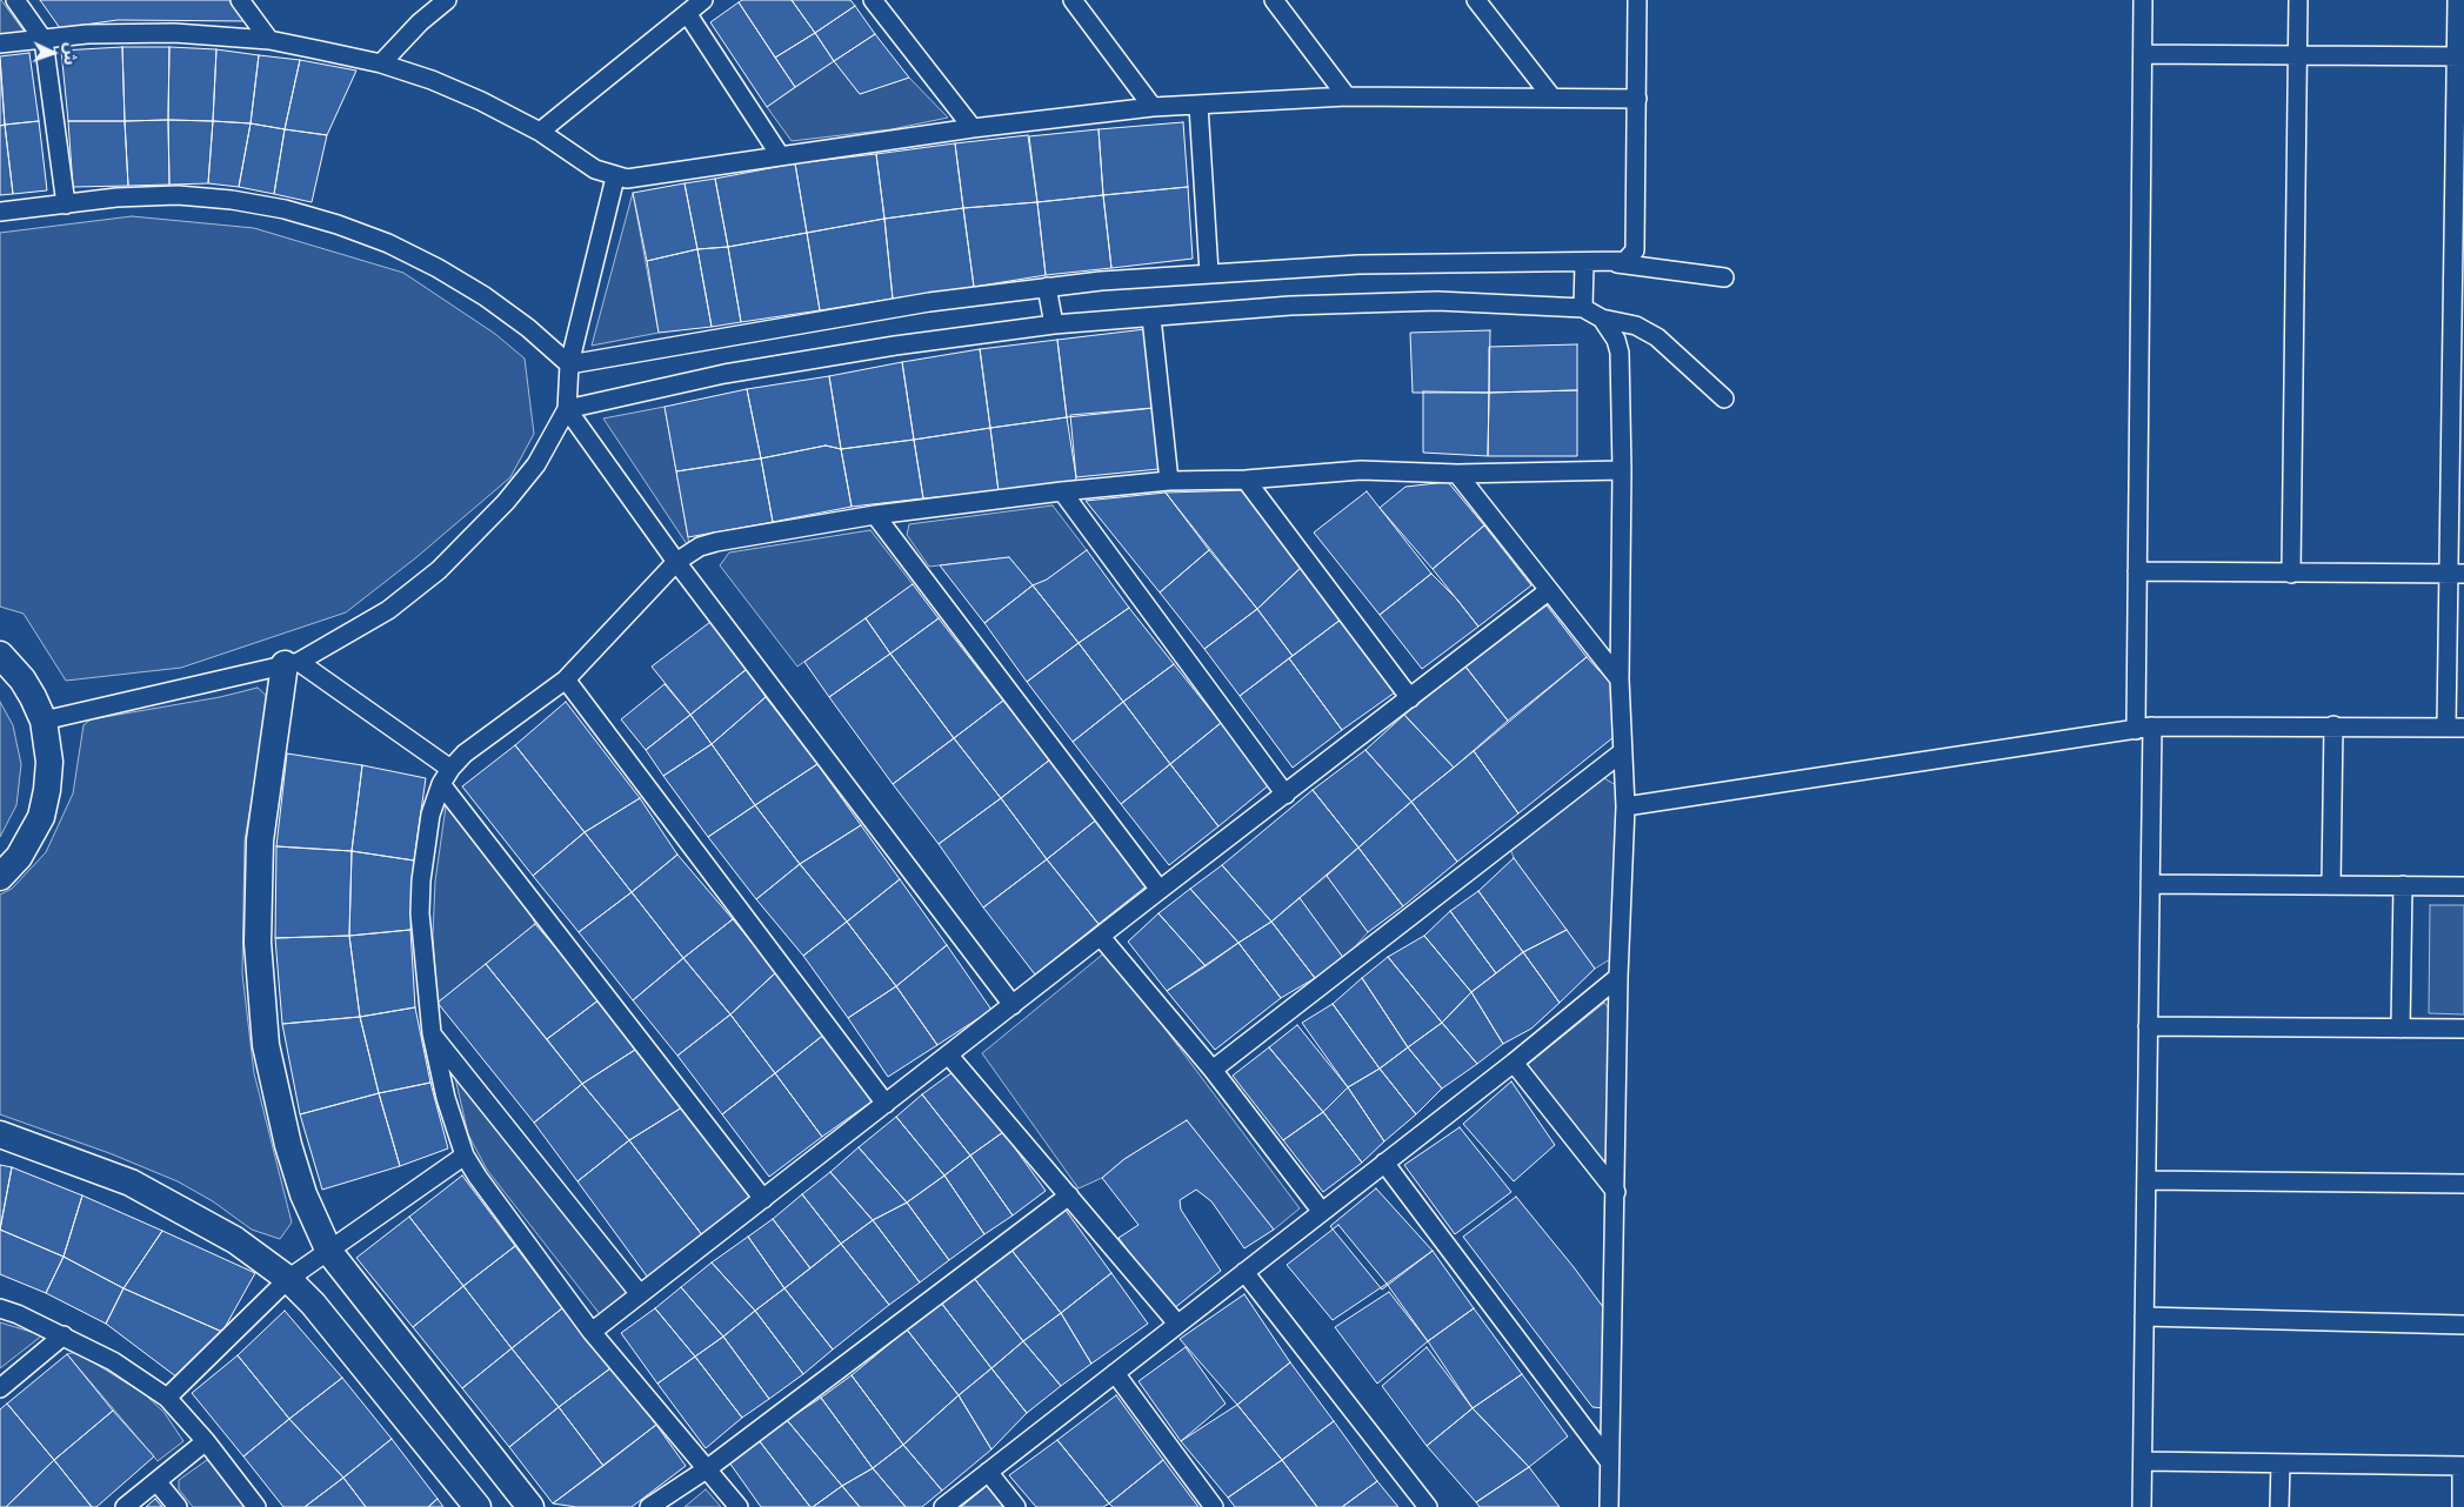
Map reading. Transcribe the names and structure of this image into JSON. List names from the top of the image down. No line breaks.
{"north":"right"}
